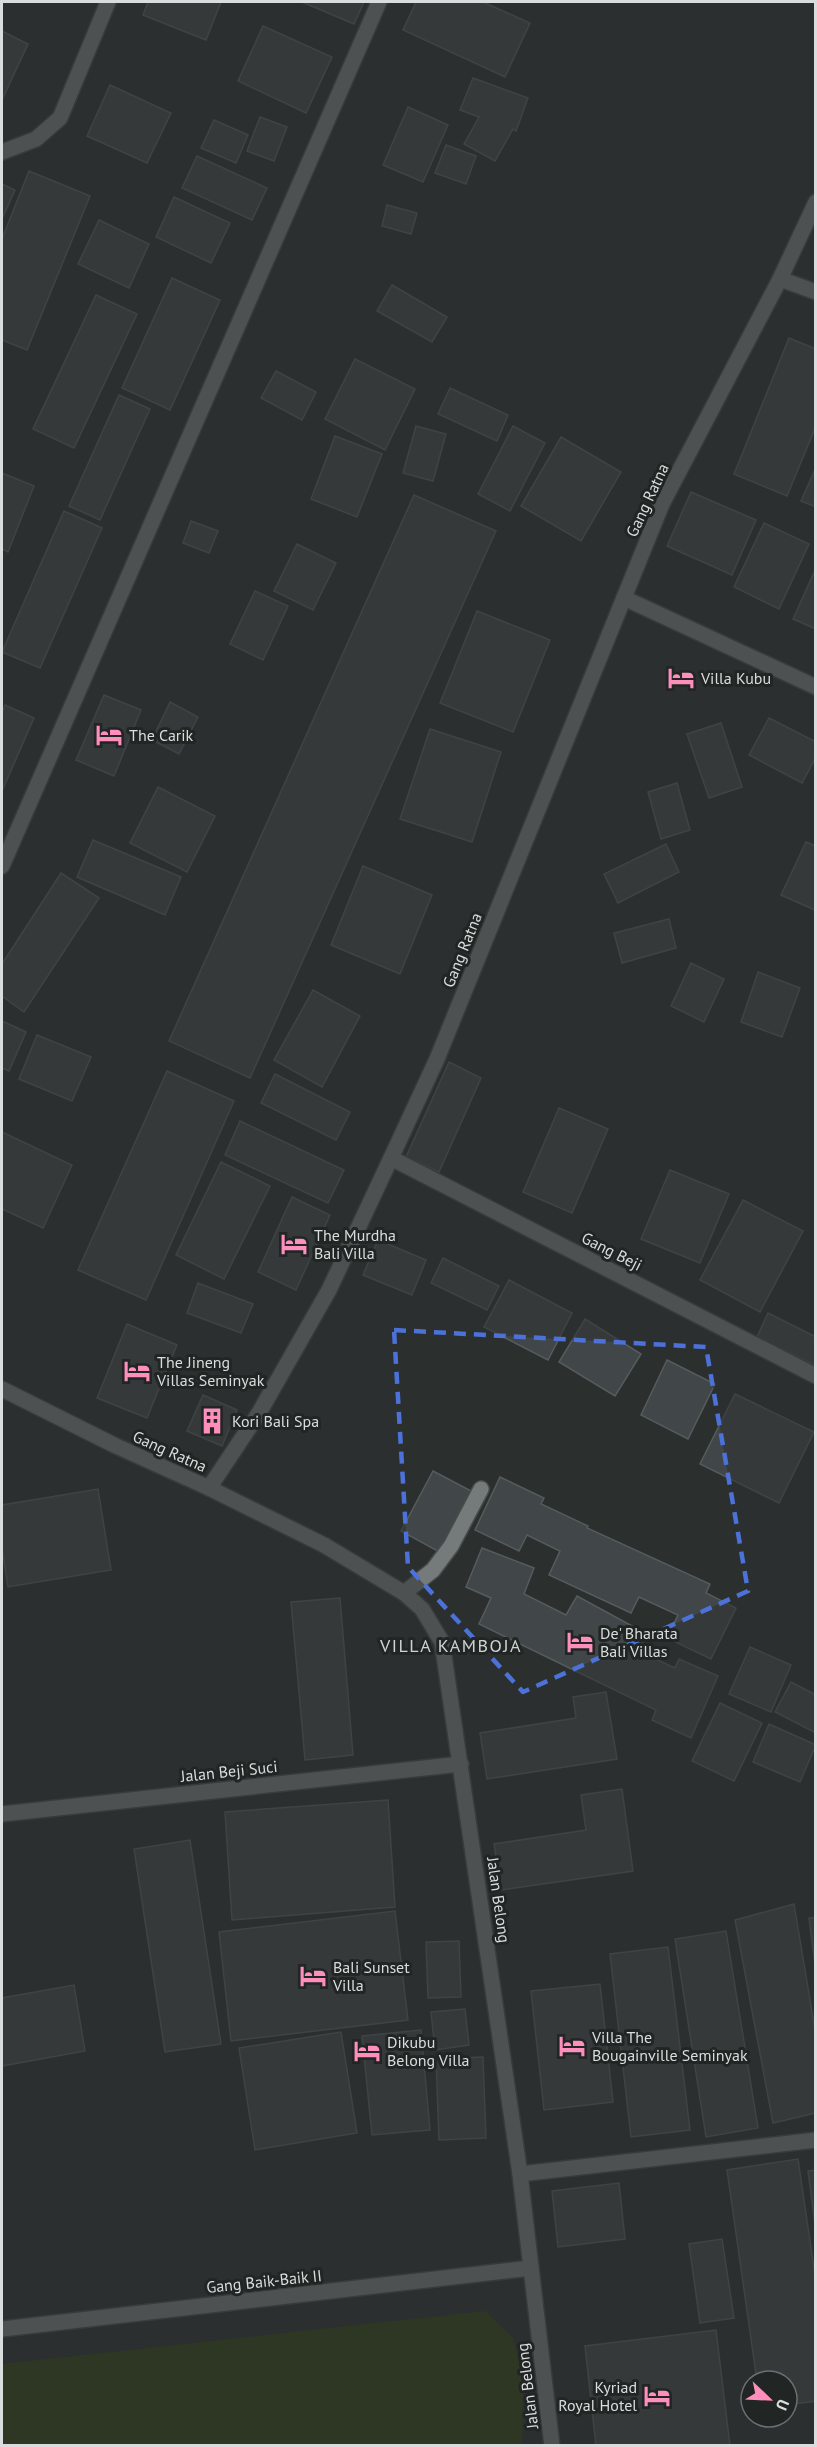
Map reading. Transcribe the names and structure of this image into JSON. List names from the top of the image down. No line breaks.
{"streets":{"street":["Gang Ratna","Gang Beji","Jalan Beji Suci","Jalan Belong","Gang Baik-Baik II"]},"crossings":[["Gang Ratna","Gang Beji"],["Gang Ratna","Jalan Belong"],["Jalan Beji Suci","Jalan Belong"],["Jalan Belong","Gang Baik-Baik II"]],"districts":["VILLA KAMBOJA"],"places":{"hotel":["Villa Kubu","The Carik","The Murdha Bali Villa","The Jineng Villas Seminyak","De' Bharata Bali Villas","Bali Sunset Villa","Villa The Bougainville Seminyak","Dikubu Belong Villa","Kyriad Royal Hotel"],"building":["Kori Bali Spa"]},"north":"bottom right"}
